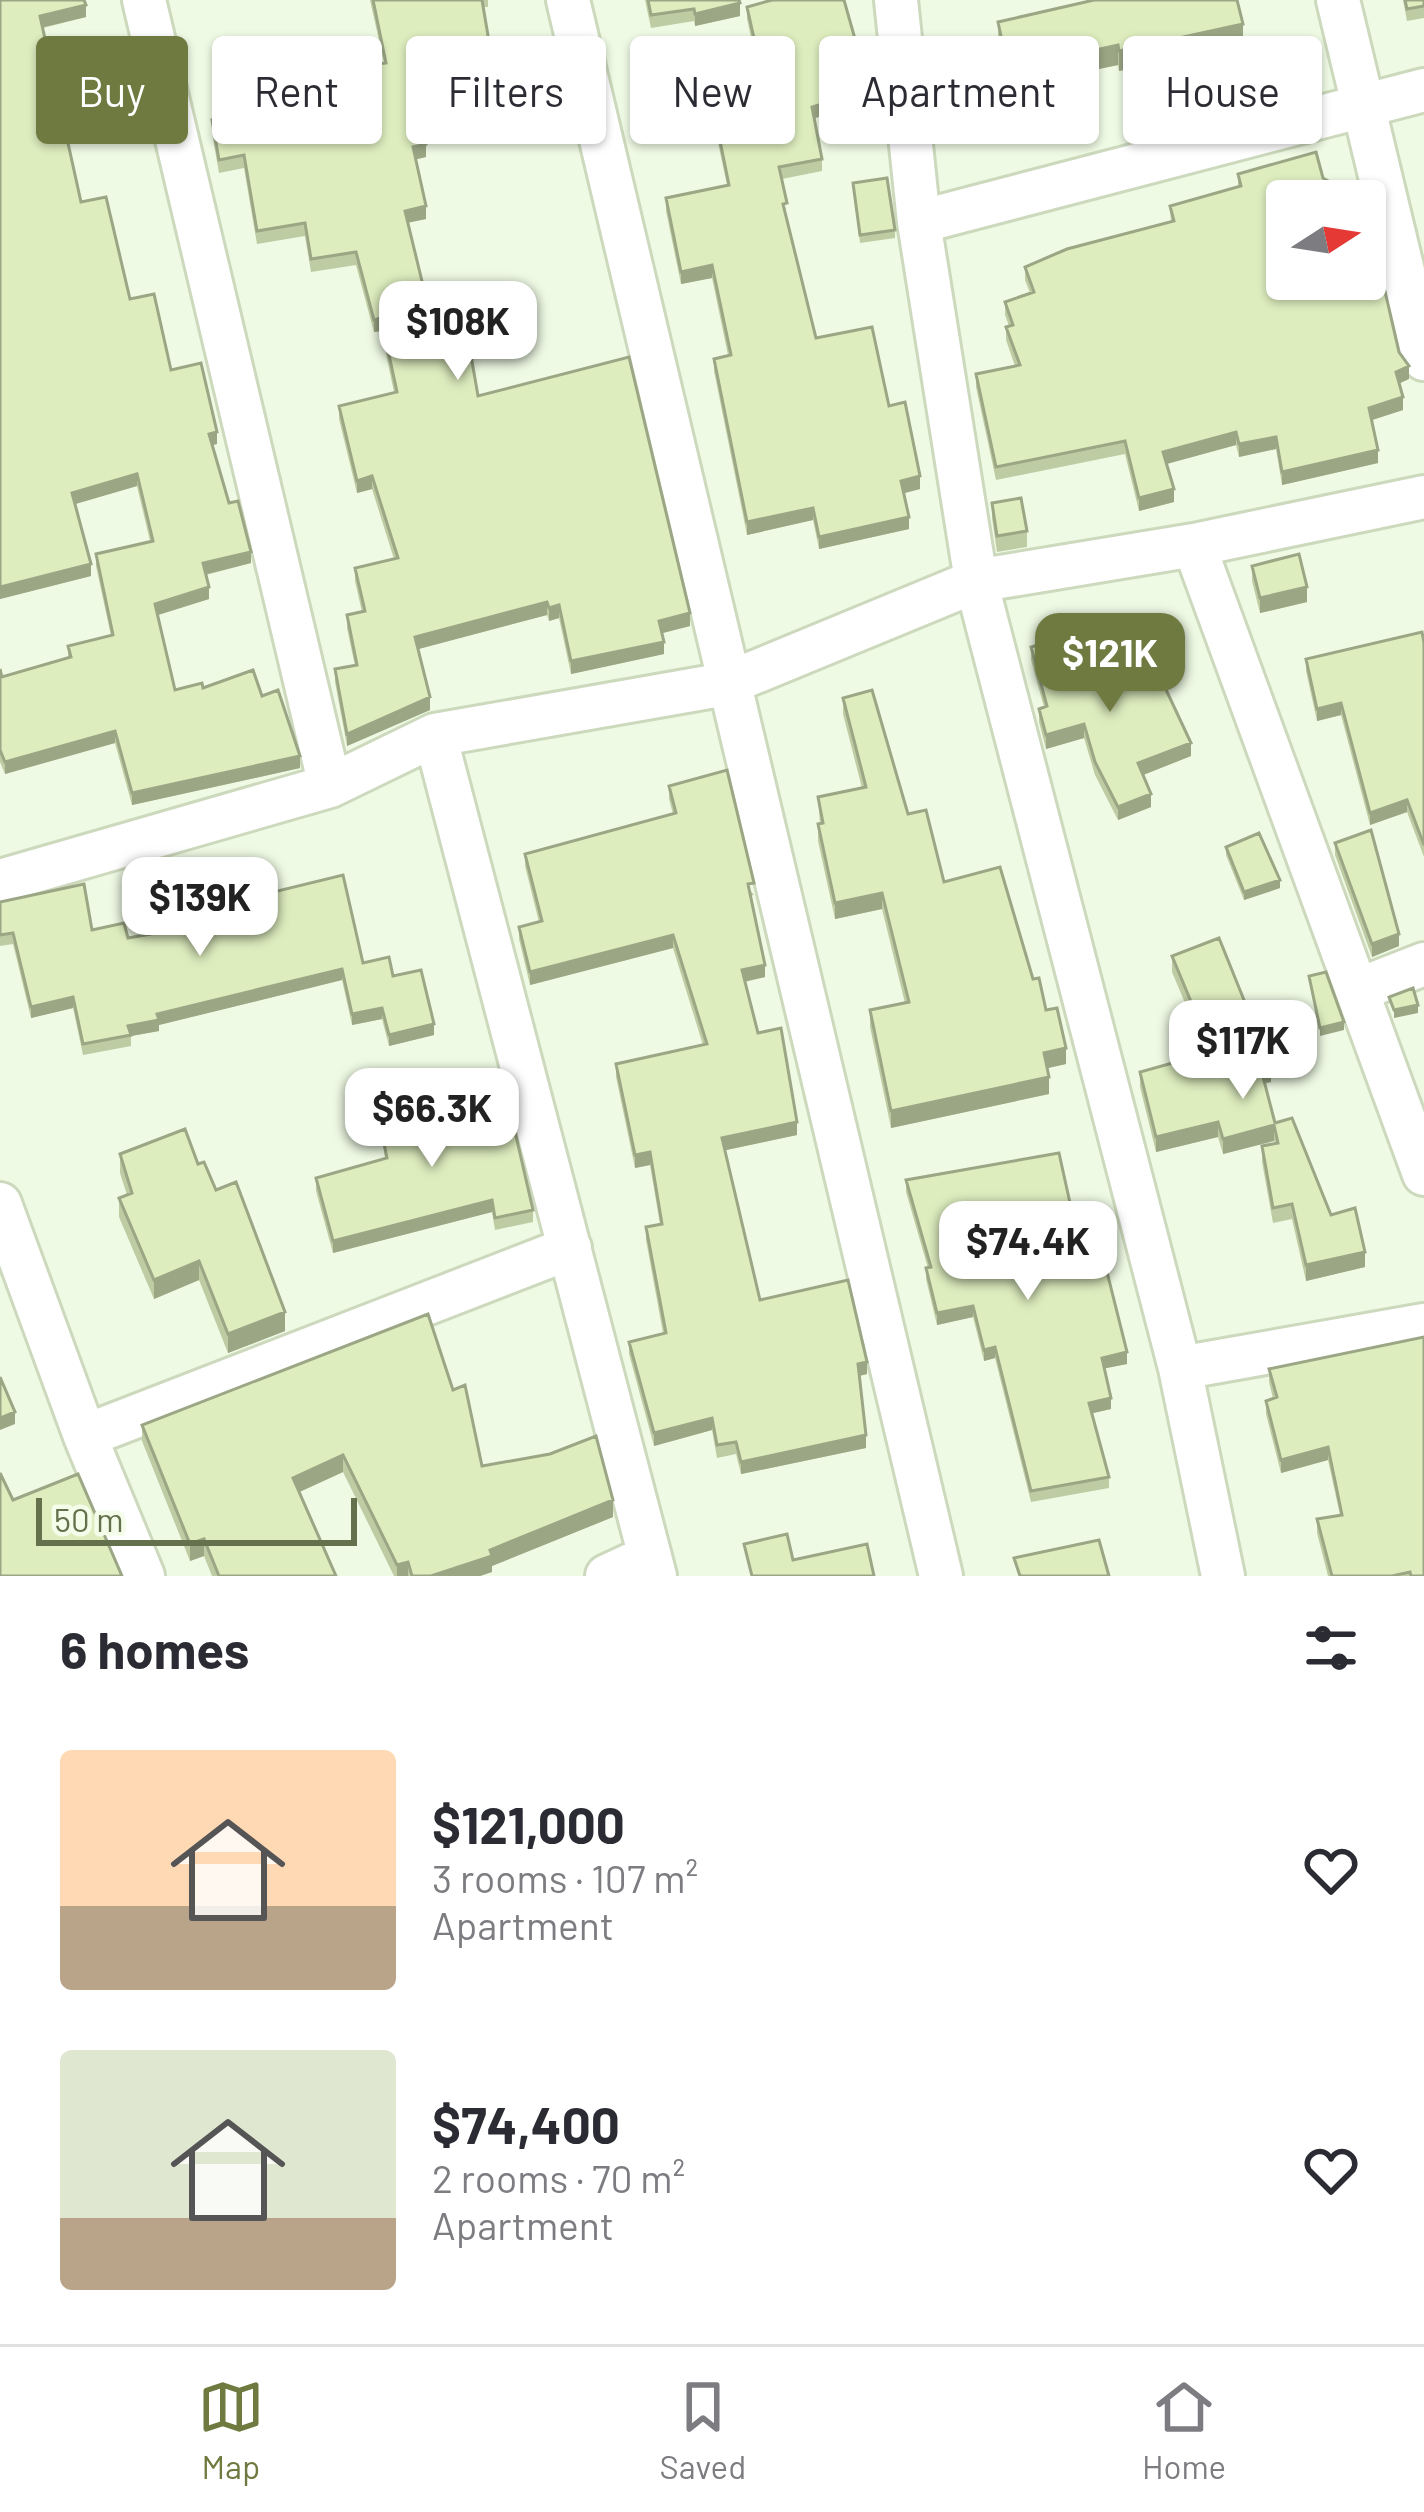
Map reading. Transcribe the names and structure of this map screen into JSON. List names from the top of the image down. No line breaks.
{"scale_bar":"50 m","north":"right","page":{"chip":["Buy","Rent","Filters","New","Apartment","House"],"price":["$108K","$121K","$139K","$117K","$66.3K","$74.4K"],"scale":"50 m","heading":"6 homes","list":[{"name":"$121,000","note":"3 rooms · 107 m² · Apartment"},{"name":"$74,400","note":"2 rooms · 70 m² · Apartment"}],"tabs":["Map","Saved","Home"]}}
